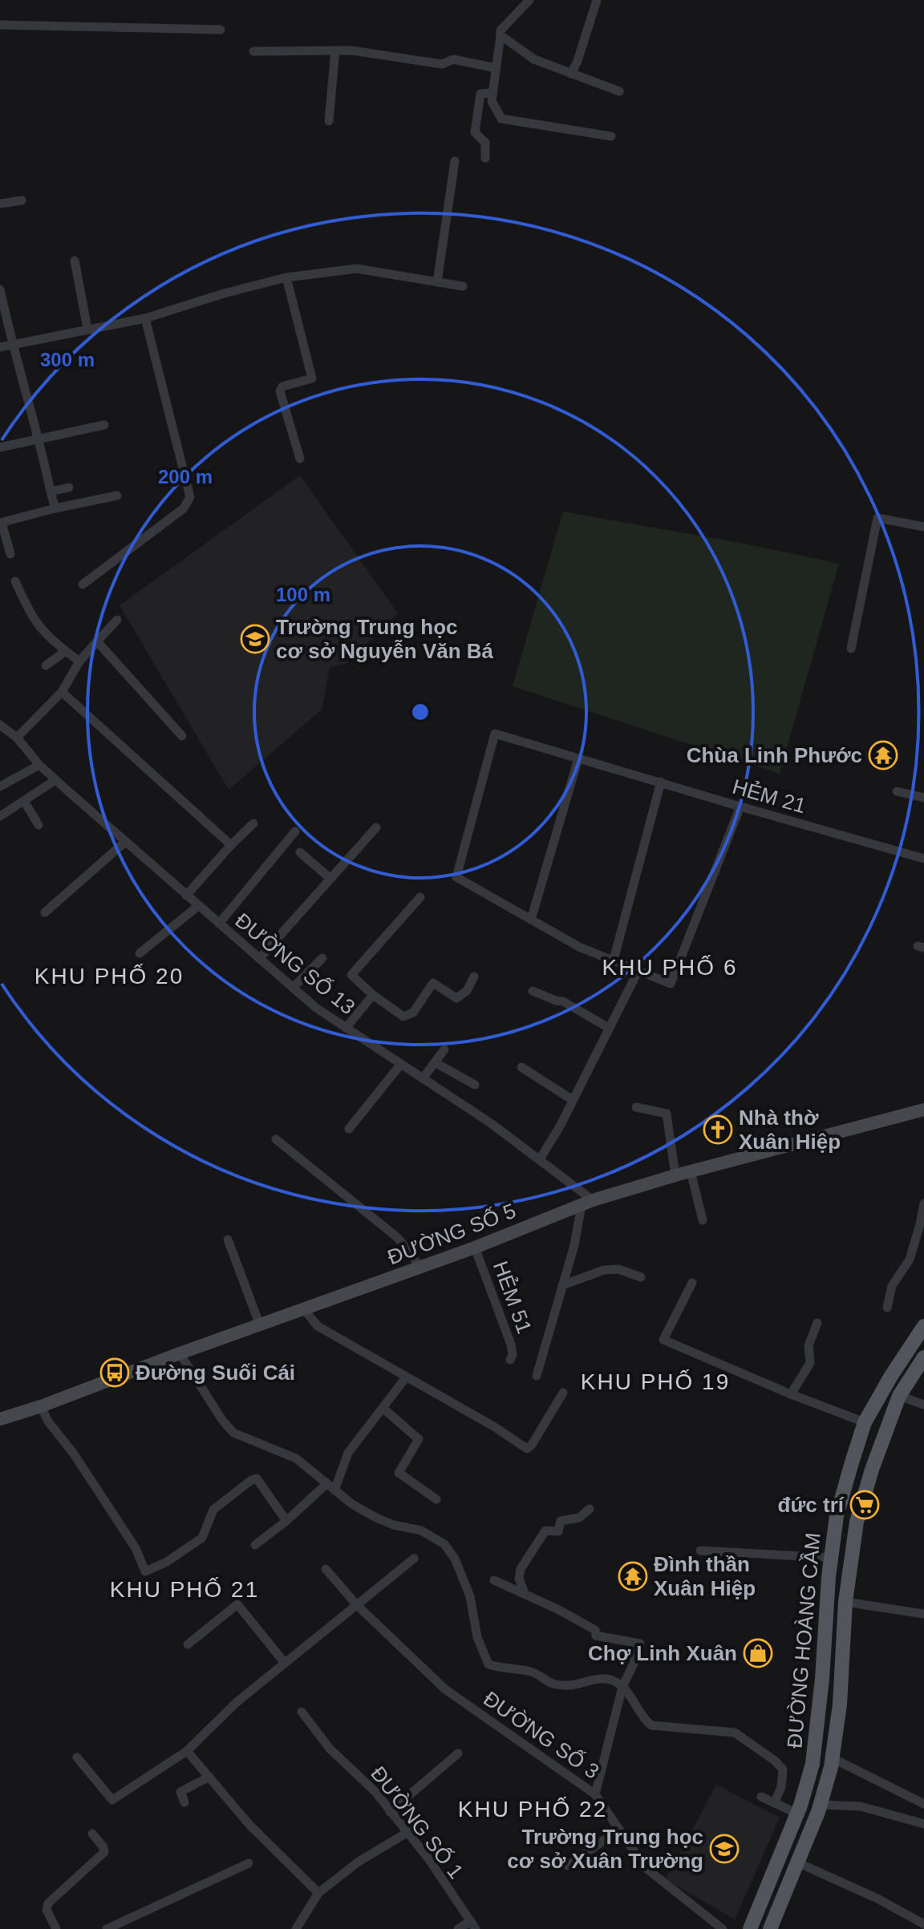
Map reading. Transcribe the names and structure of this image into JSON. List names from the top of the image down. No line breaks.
{"streets":{"main road":["ĐƯỜNG SỐ 5","ĐƯỜNG HOÀNG CẦM"],"street":["HẺM 21","ĐƯỜNG SỐ 13","HẺM 51","ĐƯỜNG SỐ 3","ĐƯỜNG SỐ 1"]},"crossings":[["ĐƯỜNG SỐ 13","ĐƯỜNG SỐ 5"],["ĐƯỜNG SỐ 5","HẺM 51"]],"districts":["KHU PHỐ 6","KHU PHỐ 20","KHU PHỐ 19","KHU PHỐ 21","KHU PHỐ 22"],"places":{"school or university":["Trường Trung học cơ sở Nguyễn Văn Bá","Trường Trung học cơ sở Xuân Trường"],"temple":["Chùa Linh Phước","Đình thần Xuân Hiệp"],"church":["Nhà thờ Xuân Hiệp"],"bus stop":["Đường Suối Cái"],"supermarket":["đức trí"],"shop":["Chợ Linh Xuân"]},"rings":["300 m","200 m","100 m"]}
